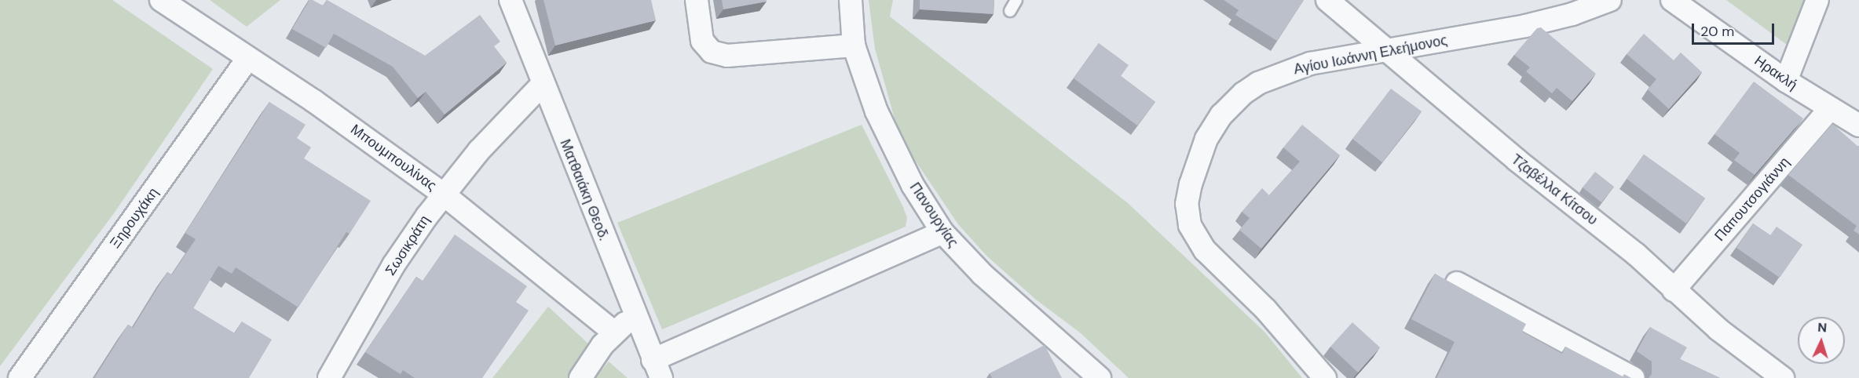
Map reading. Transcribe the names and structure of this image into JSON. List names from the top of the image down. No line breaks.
{"streets":{"street":["Αγίου Ιωάννη Ελεήμονος","Ηρακλή","Μπουμπουλίνας","Ματθαιάκη Θεοδ.","Τζαβέλλα Κίτσου","Παπουτσογιάννη","Πανουργίας","Ξηρουχάκη","Σωσικράτη"]},"crossings":[["Αγίου Ιωάννη Ελεήμονος","Τζαβέλλα Κίτσου"],["Ηρακλή","Παπουτσογιάννη"],["Μπουμπουλίνας","Ξηρουχάκη"],["Μπουμπουλίνας","Σωσικράτη"],["Ματθαιάκη Θεοδ.","Σωσικράτη"],["Τζαβέλλα Κίτσου","Παπουτσογιάννη"]],"scale_bar":"20 m","north":"top"}
